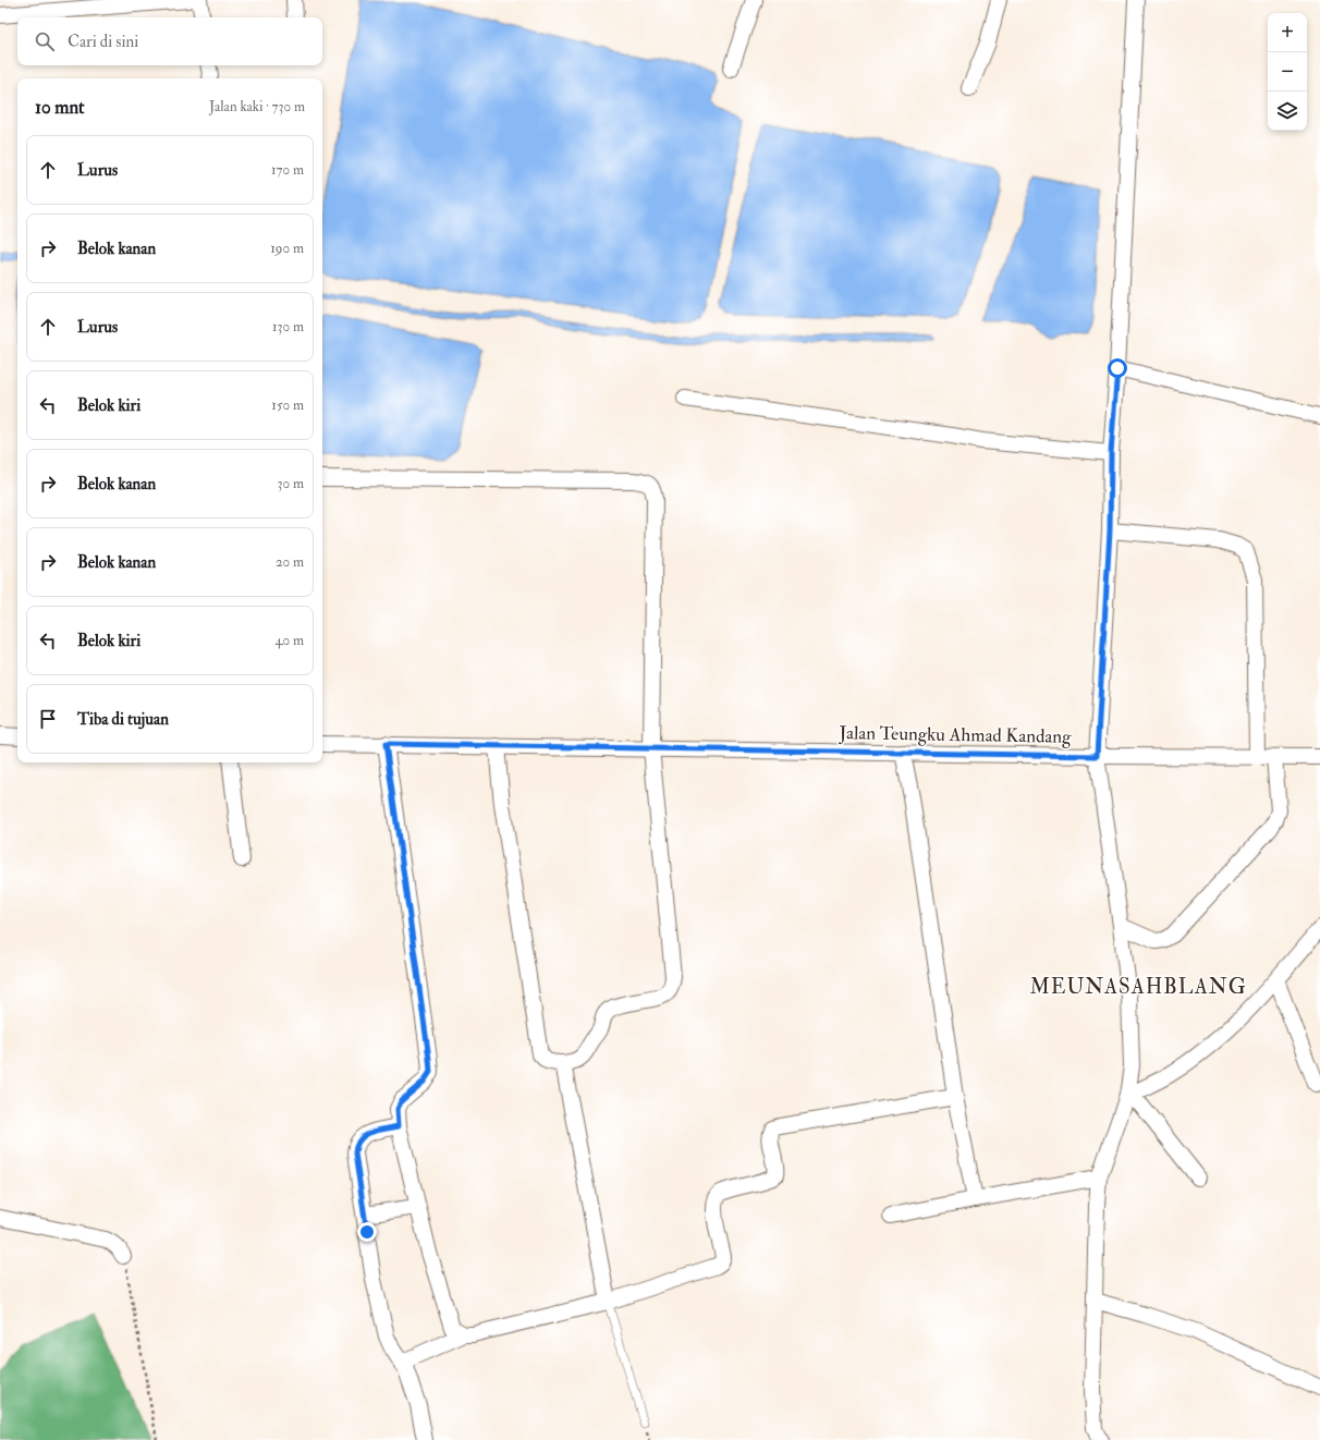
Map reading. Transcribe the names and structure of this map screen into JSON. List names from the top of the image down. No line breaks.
{"streets":{"street":["Jalan Teungku Ahmad Kandang"]},"districts":["MEUNASAHBLANG"],"page":{"map_buttons":["+","−"],"search":"Cari di sini","heading":["10 mnt","Jalan kaki · 730 m"],"list":[["Lurus","170 m"],["Belok kanan","190 m"],["Lurus","130 m"],["Belok kiri","150 m"],["Belok kanan","30 m"],["Belok kanan","20 m"],["Belok kiri","40 m"],"Tiba di tujuan"]}}
